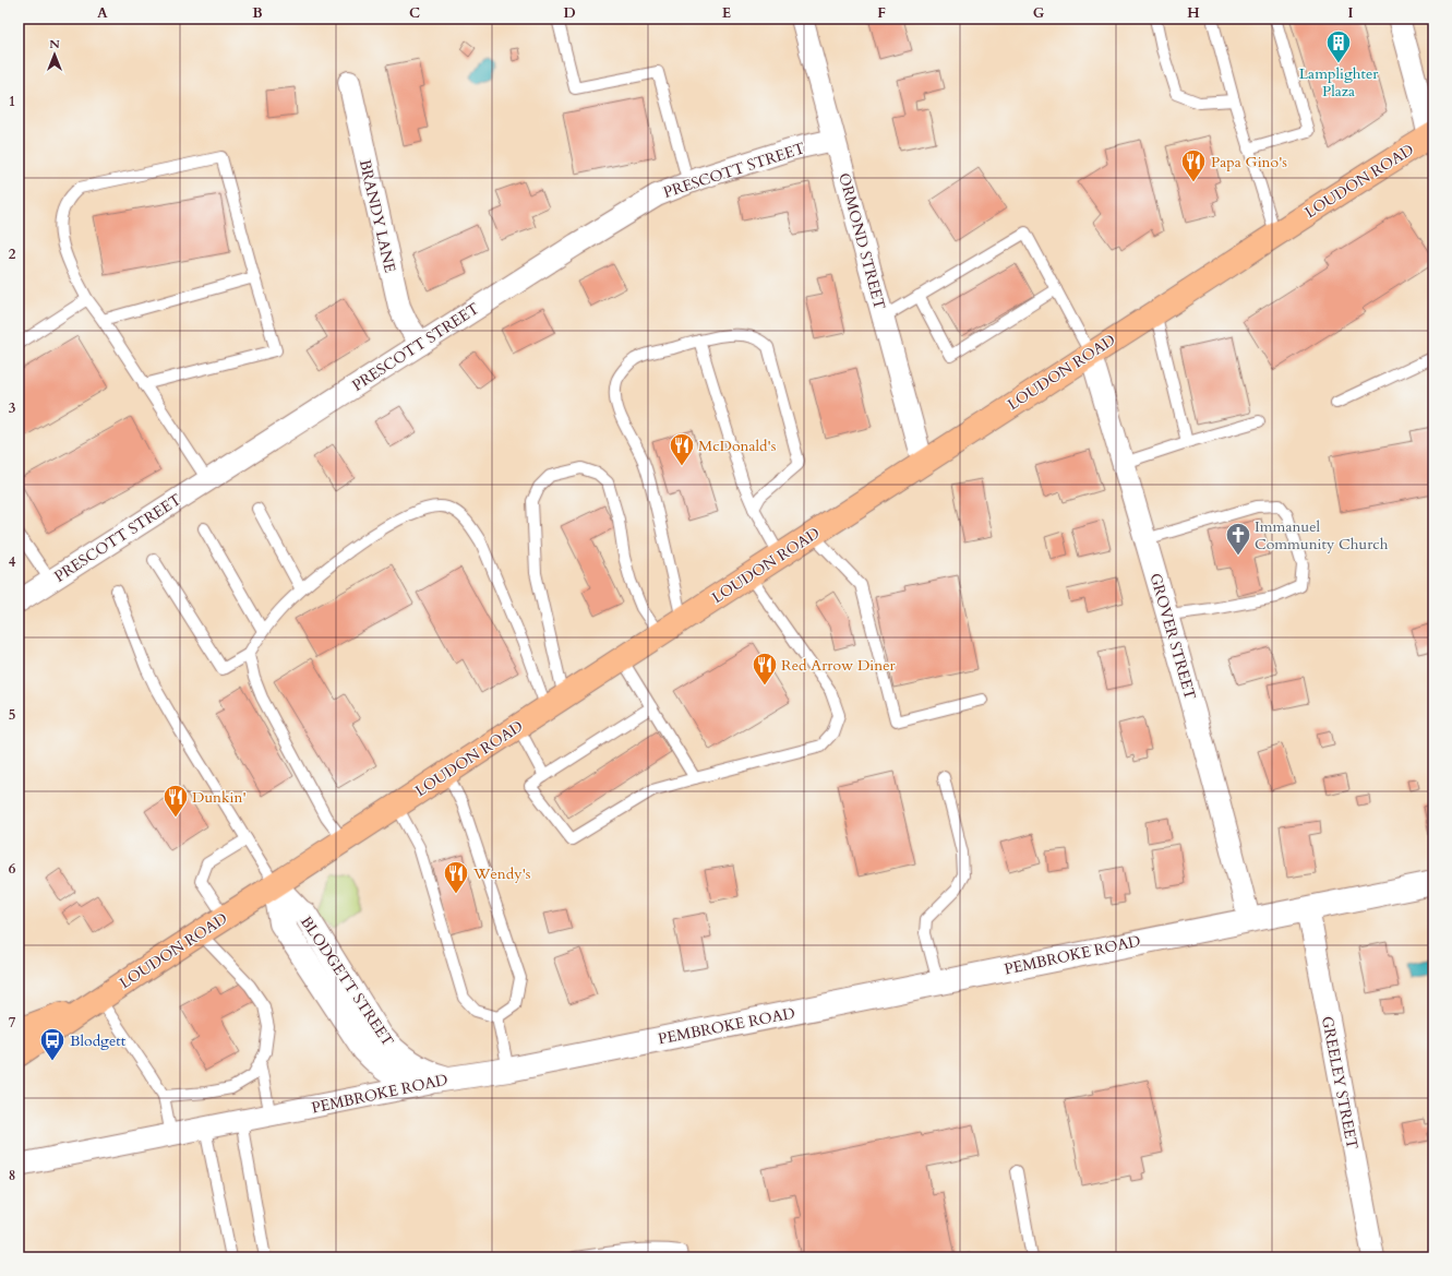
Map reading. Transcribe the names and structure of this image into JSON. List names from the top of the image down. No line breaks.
{"streets":{"main road":["LOUDON ROAD"],"street":["PRESCOTT STREET","BRANDY LANE","ORMOND STREET","GROVER STREET","PEMBROKE ROAD","BLODGETT STREET","GREELEY STREET"]},"crossings":[["PRESCOTT STREET","BRANDY LANE"],["PRESCOTT STREET","ORMOND STREET"],["LOUDON ROAD","ORMOND STREET"],["LOUDON ROAD","GROVER STREET"],["LOUDON ROAD","BLODGETT STREET"],["GROVER STREET","PEMBROKE ROAD"],["PEMBROKE ROAD","BLODGETT STREET"],["PEMBROKE ROAD","GREELEY STREET"]],"places":{"building":["Lamplighter Plaza"],"restaurant":["Papa Gino's","McDonald's","Red Arrow Diner","Dunkin'","Wendy's"],"church":["Immanuel Community Church"],"bus stop":["Blodgett"]},"north":"top","grid":{"columns":["A","B","C","D","E","F","G","H","I"],"rows":["1","2","3","4","5","6","7","8"]}}
